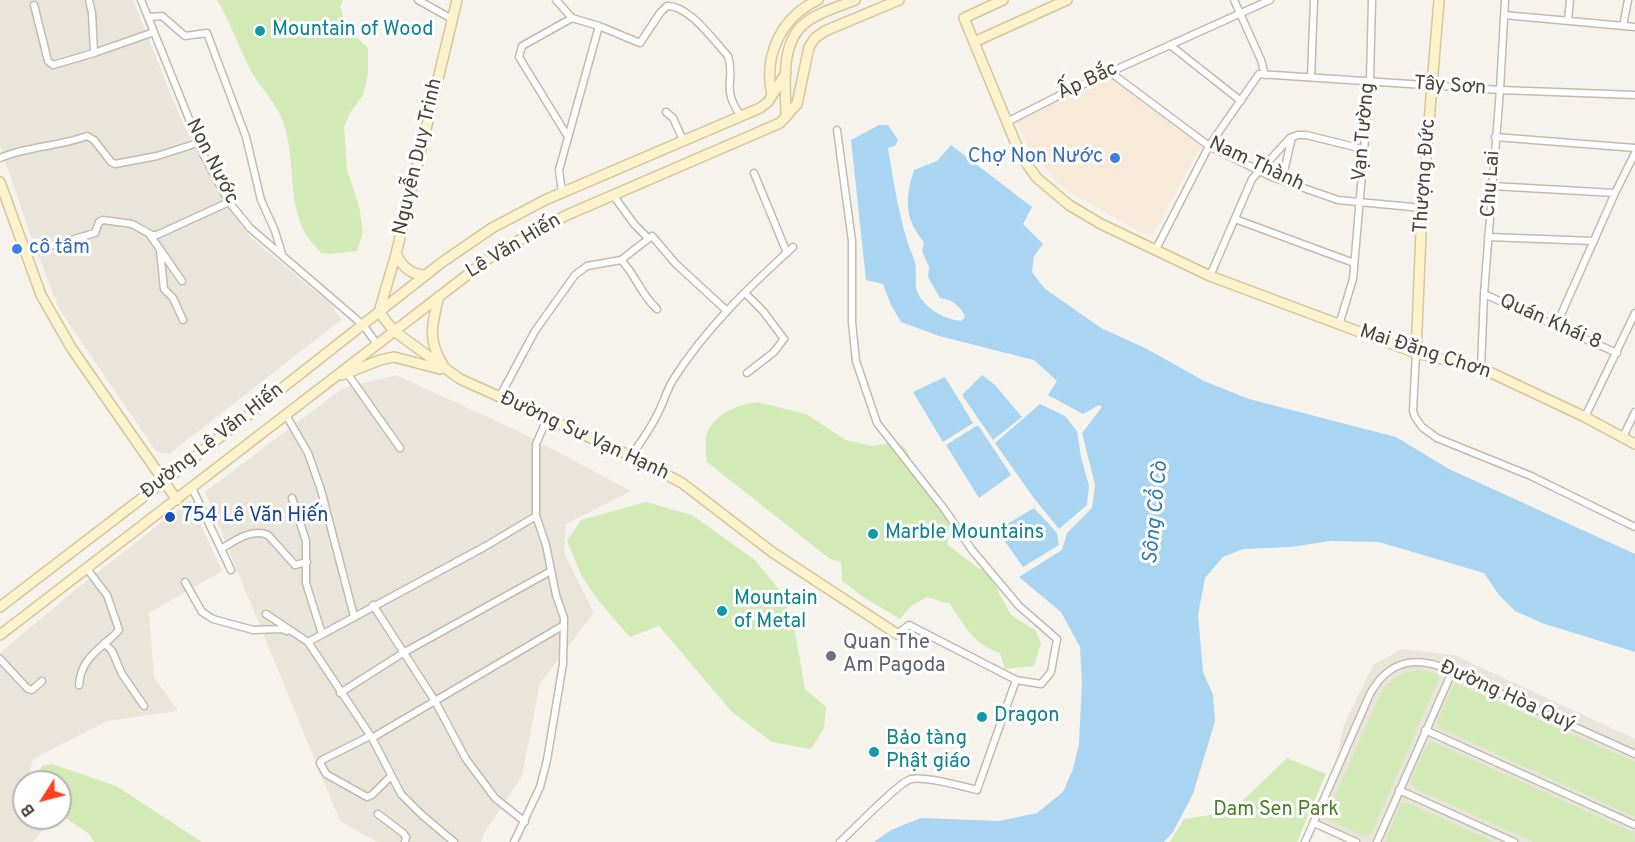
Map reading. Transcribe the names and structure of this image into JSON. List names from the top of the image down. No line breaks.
{"streets":{"main road":["Nguyễn Duy Trinh","Thượng Đức","Lê Văn Hiến","Mai Đăng Chơn","Đường Sư Vạn Hạnh","Đường Lê Văn Hiến"],"street":["Ấp Bắc","Tây Sơn","Vạn Tường","Non Nước","Nam Thành","Chu Lai","Quán Khái 8","Đường Hòa Quý"]},"crossings":[["Ấp Bắc","Nam Thành"],["Ấp Bắc","Mai Đăng Chơn"],["Tây Sơn","Vạn Tường"],["Tây Sơn","Thượng Đức"],["Tây Sơn","Chu Lai"],["Vạn Tường","Nam Thành"],["Vạn Tường","Mai Đăng Chơn"],["Nguyễn Duy Trinh","Đường Sư Vạn Hạnh"],["Nguyễn Duy Trinh","Đường Lê Văn Hiến"],["Non Nước","Lê Văn Hiến"],["Non Nước","Đường Lê Văn Hiến"],["Nam Thành","Thượng Đức"],["Thượng Đức","Mai Đăng Chơn"],["Chu Lai","Quán Khái 8"],["Chu Lai","Mai Đăng Chơn"],["Lê Văn Hiến","Đường Sư Vạn Hạnh"],["Lê Văn Hiến","Đường Lê Văn Hiến"],["Đường Sư Vạn Hạnh","Đường Lê Văn Hiến"]],"water":["Sông Cổ Cò"],"parks":["Dam Sen Park"],"places":["Mountain of Wood","Chợ Non Nước","cô tâm","754 Lê Văn Hiến","Marble Mountains","Mountain of Metal","Quan The Am Pagoda","Dragon","Bảo tàng Phật giáo"],"north":"bottom left"}
